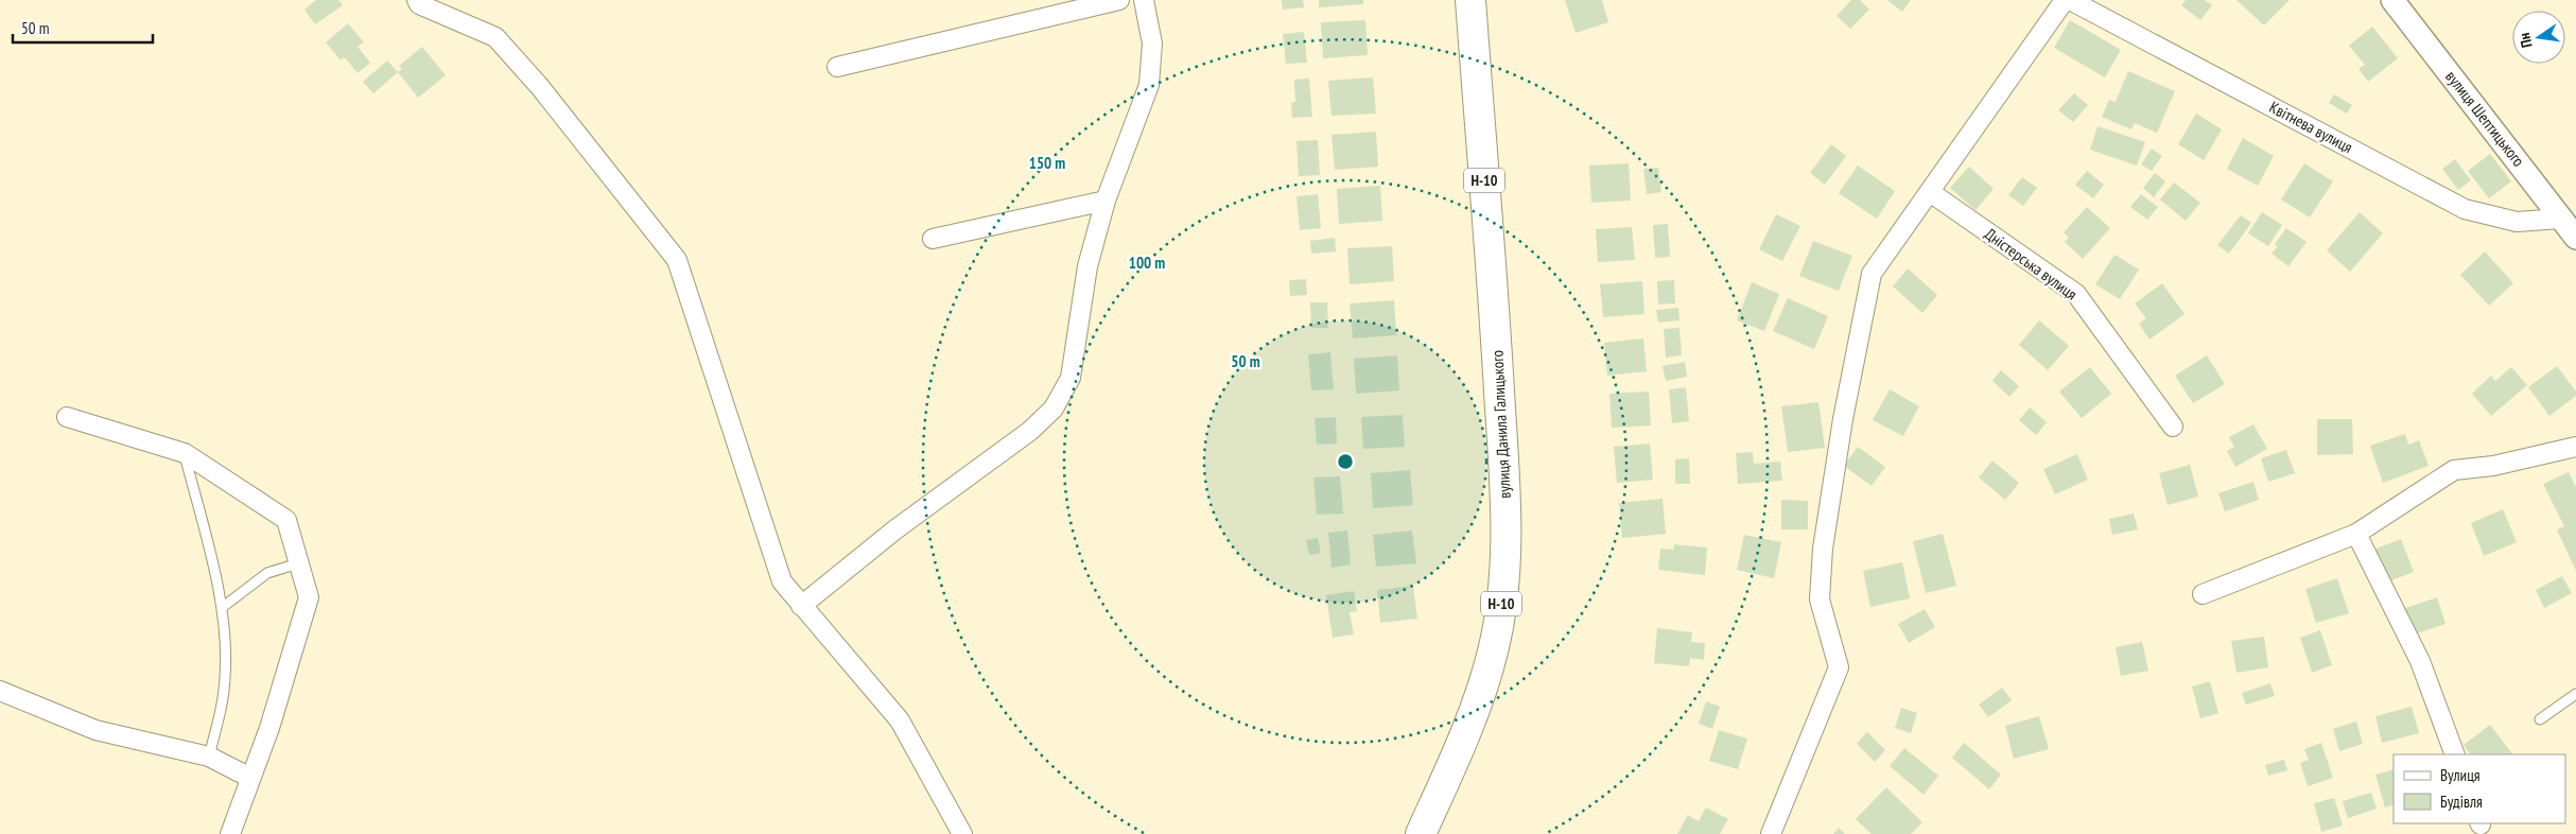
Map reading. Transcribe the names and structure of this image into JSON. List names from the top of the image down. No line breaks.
{"streets":{"main road":["Н-10","вулиця Данила Галицького"],"street":["вулиця Шептицького","Квітнева вулиця","Дністерська вулиця"]},"crossings":[["вулиця Шептицького","Квітнева вулиця"]],"legend":["Вулиця","Будівля"],"scale_bar":"50 m","north":"left","rings":["150 m","100 m","50 m"]}
